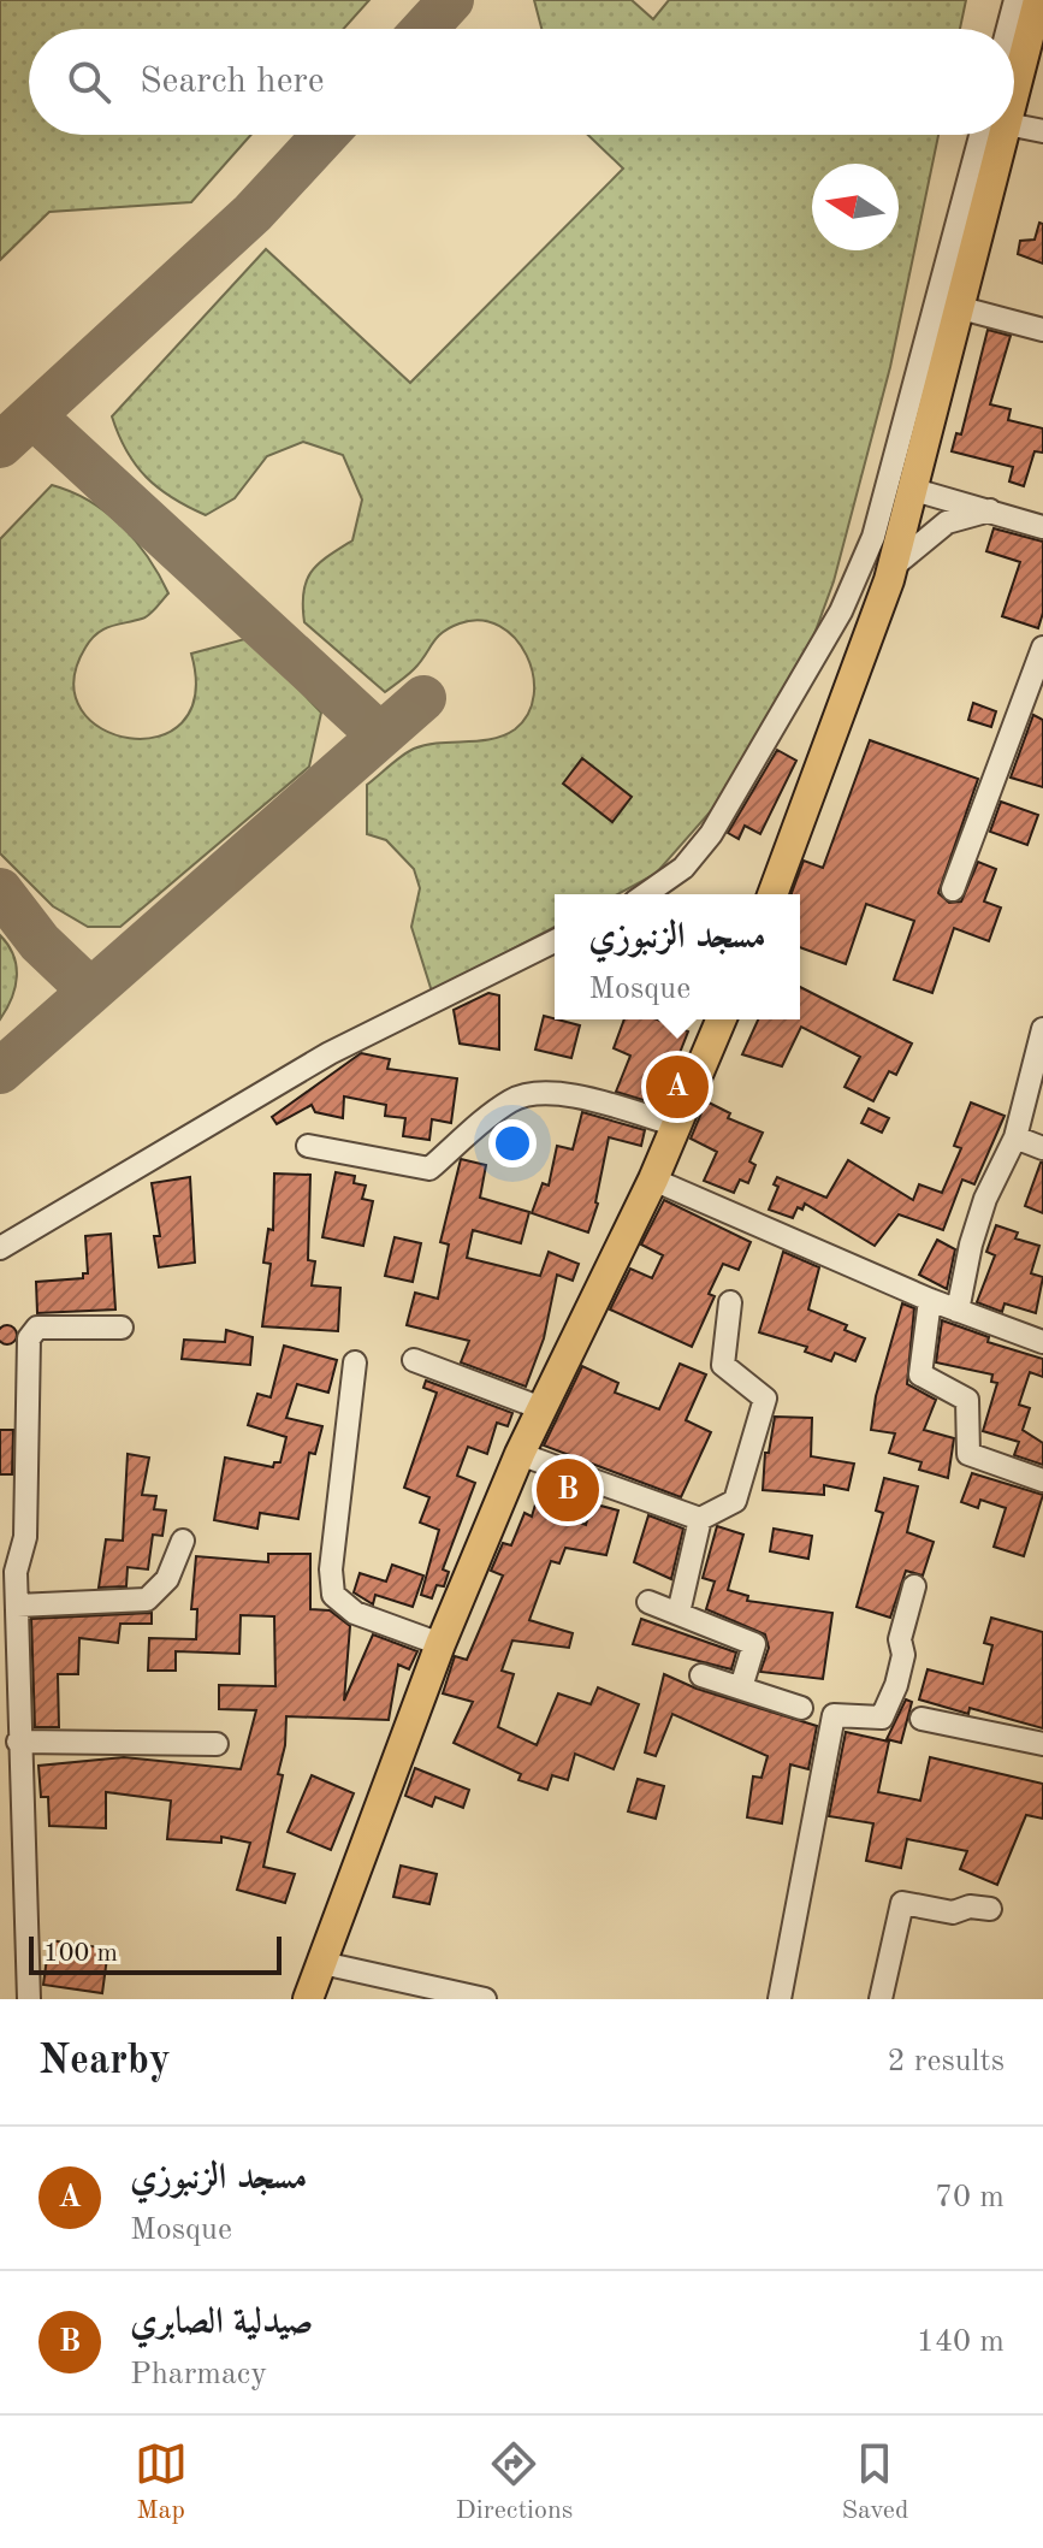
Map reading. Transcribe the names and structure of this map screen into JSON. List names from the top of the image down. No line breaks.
{"scale_bar":"100 m","north":"left","page":{"search":"Search here","popup":["مسجد الزنبوزي","Mosque"],"pins":["A","B"],"scale":"100 m","heading":["Nearby","2 results"],"list":[{"mark":"A","name":"مسجد الزنبوزي","note":"Mosque","value":"70 m"},{"mark":"B","name":"صيدلية الصابري","note":"Pharmacy","value":"140 m"}],"nav":["Map","Directions","Saved"]}}
